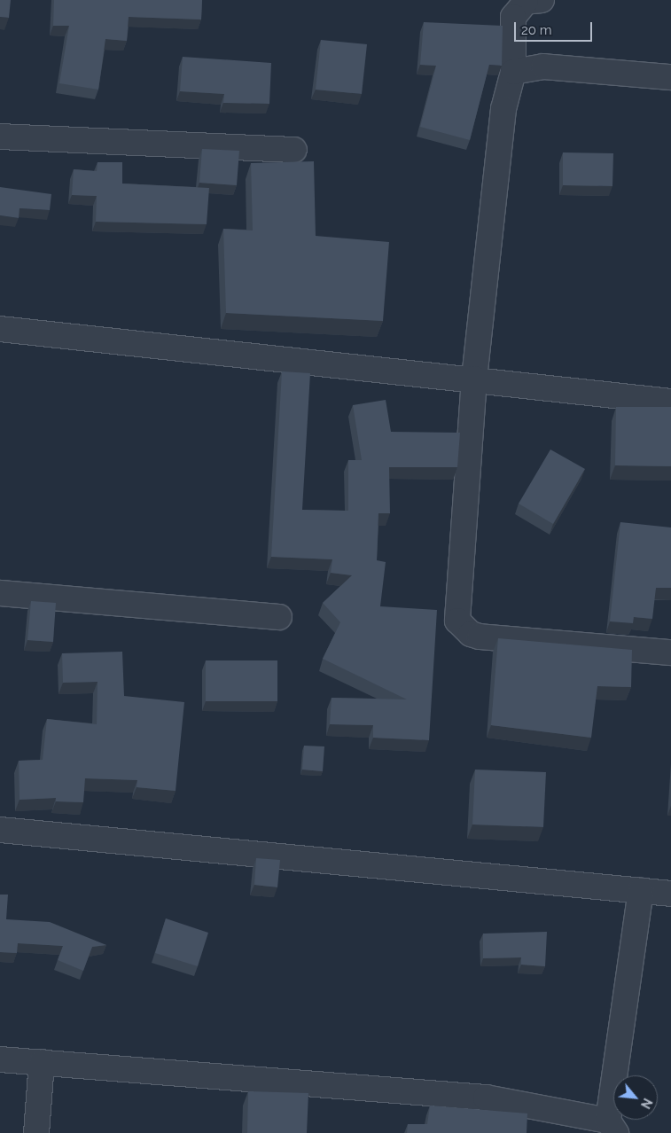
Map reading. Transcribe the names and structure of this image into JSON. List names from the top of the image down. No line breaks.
{"scale_bar":"20 m","north":"bottom right"}
